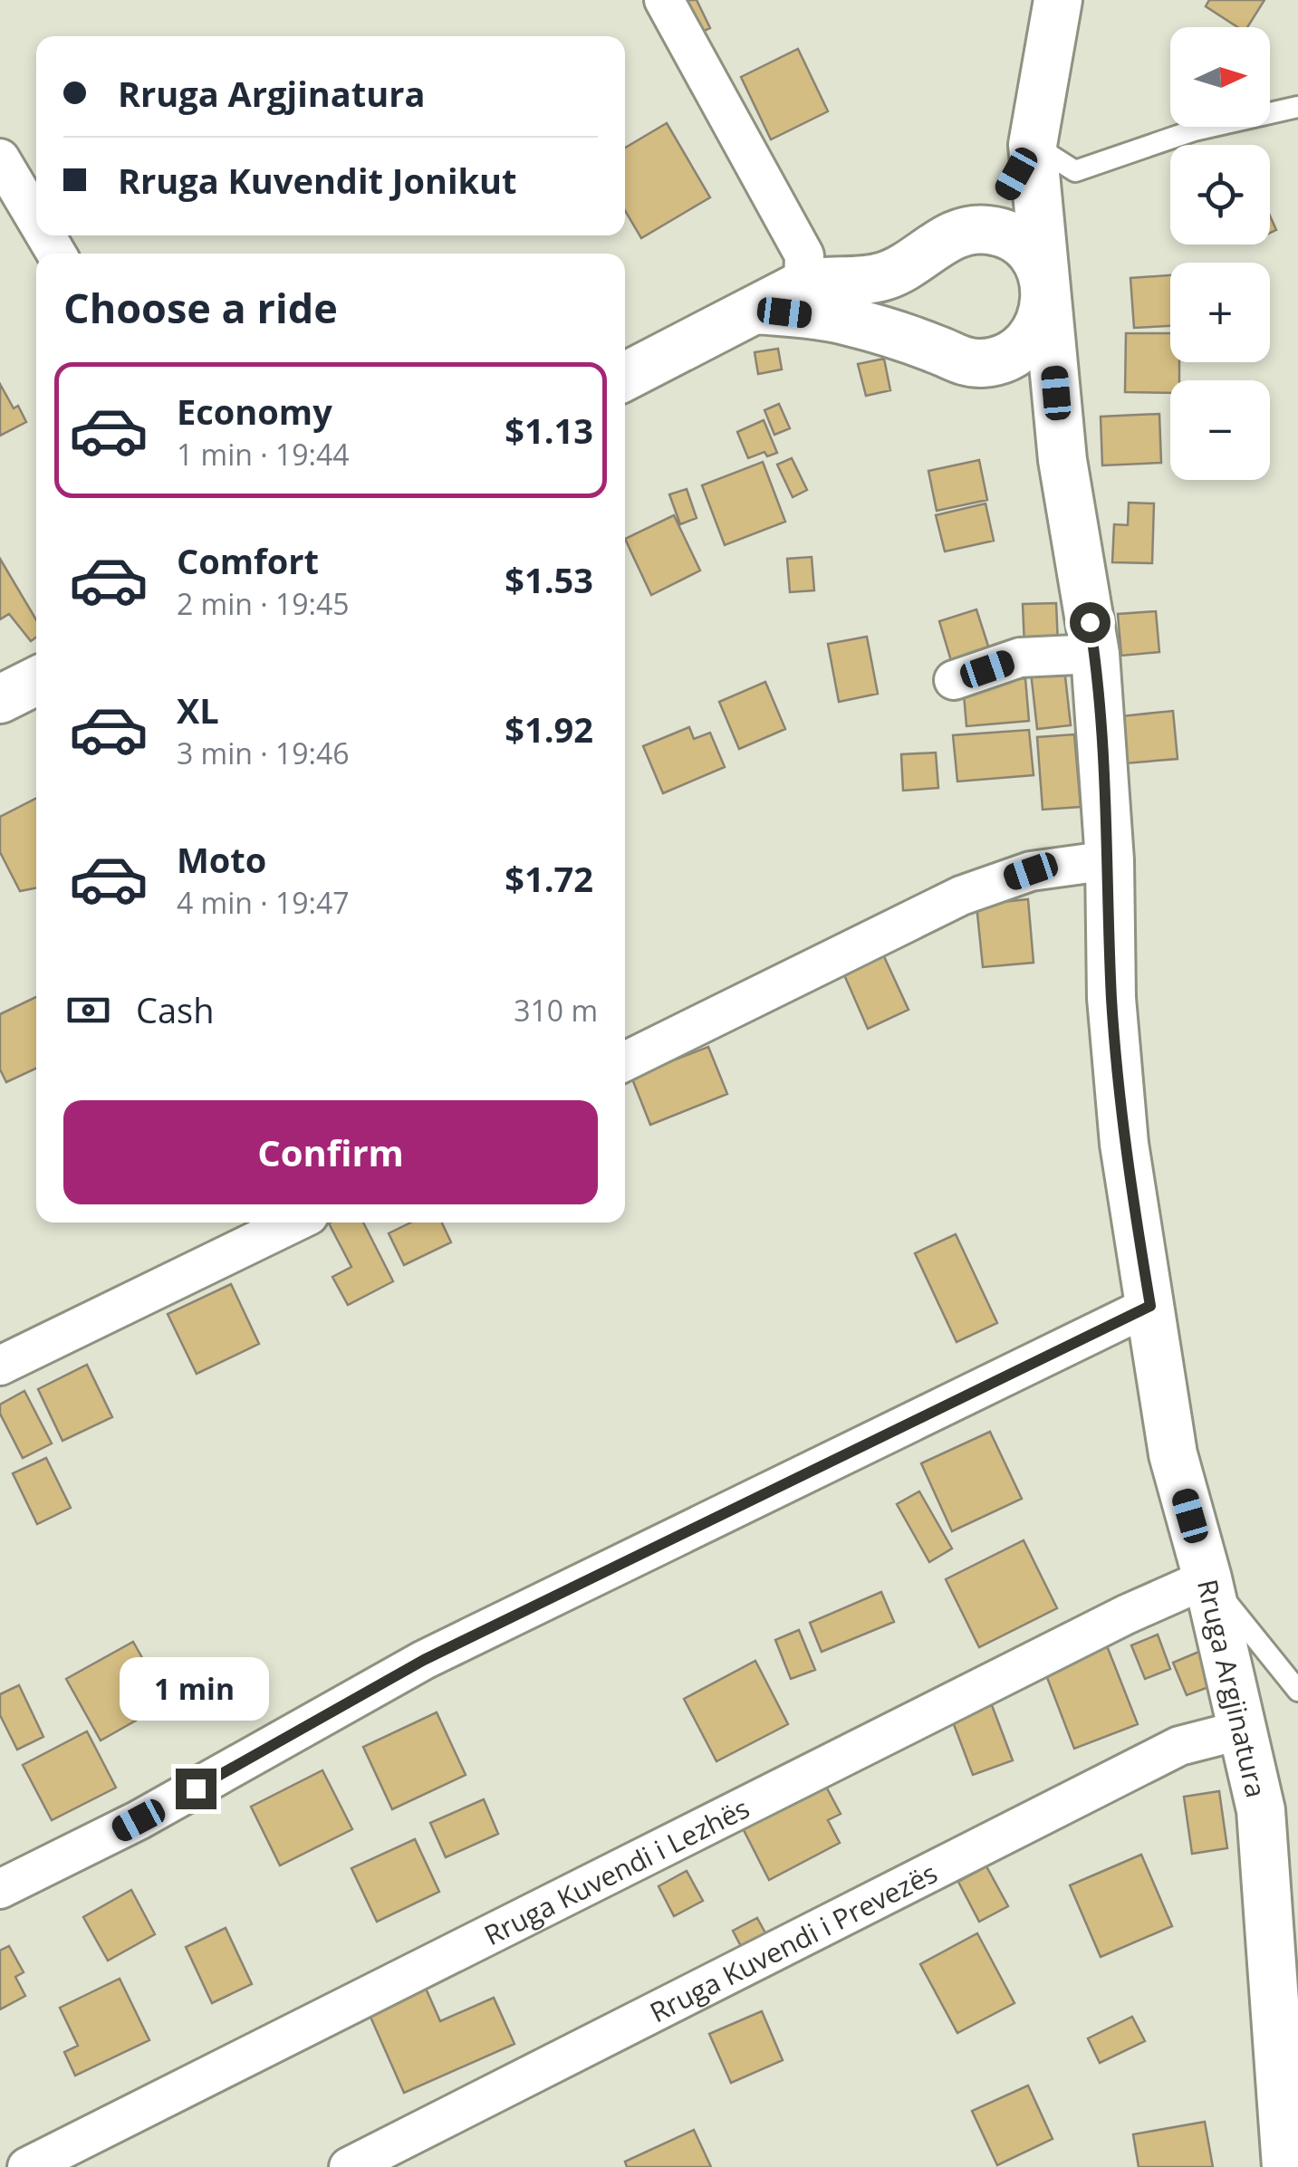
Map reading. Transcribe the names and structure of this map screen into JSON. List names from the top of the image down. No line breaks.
{"streets":{"street":["Rruga Argjinatura","Rruga Kuvendi i Lezhës","Rruga Kuvendi i Prevezës"]},"crossings":[["Rruga Argjinatura","Rruga Kuvendi i Lezhës"],["Rruga Argjinatura","Rruga Kuvendi i Prevezës"]],"north":"right","page":{"map_buttons":["+","−"],"banner":["Rruga Argjinatura","Rruga Kuvendit Jonikut"],"heading":"Choose a ride","list":[{"name":"Economy","note":"1 min · 19:44","value":"$1.13"},{"name":"Comfort","note":"2 min · 19:45","value":"$1.53"},{"name":"XL","note":"3 min · 19:46","value":"$1.92"},{"name":"Moto","note":"4 min · 19:47","value":"$1.72"}],"pay":["Cash","310 m"],"buttons":"Confirm","bubble":"1 min"}}
